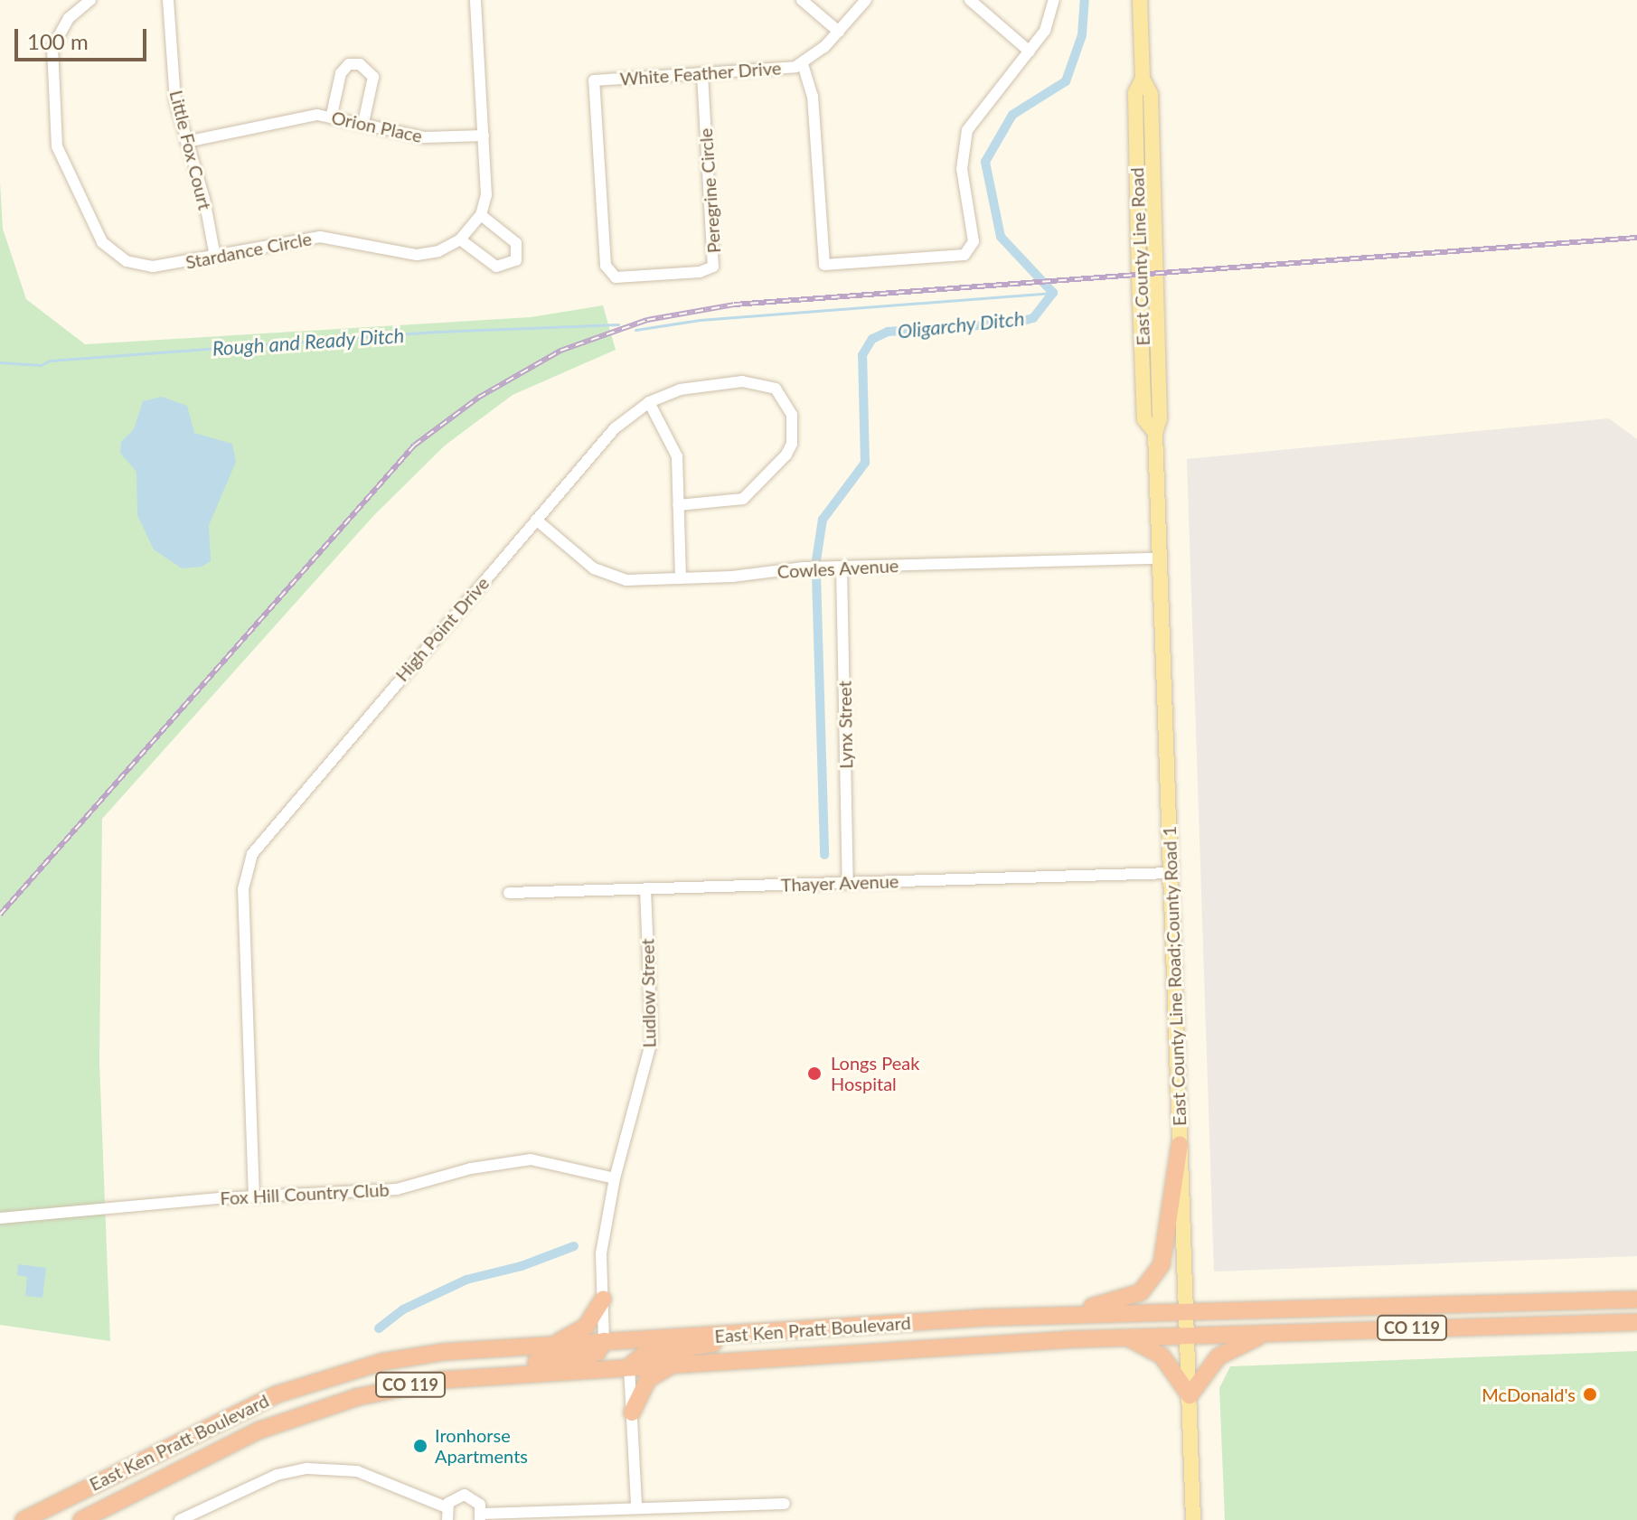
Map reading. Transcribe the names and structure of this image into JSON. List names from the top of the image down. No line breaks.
{"streets":{"highway":["CO 119","East Ken Pratt Boulevard"],"main road":["East County Line Road;County Road 1"],"street":["White Feather Drive","Orion Place","Little Fox Court","Peregrine Circle","Stardance Circle","Cowles Avenue","High Point Drive","Lynx Street","Thayer Avenue","Ludlow Street","Fox Hill Country Club"]},"crossings":[["White Feather Drive","Peregrine Circle"],["Orion Place","Little Fox Court"],["Little Fox Court","Stardance Circle"],["Cowles Avenue","High Point Drive"],["Cowles Avenue","Lynx Street"],["Cowles Avenue","East County Line Road;County Road 1"],["High Point Drive","Fox Hill Country Club"],["Lynx Street","Thayer Avenue"],["Thayer Avenue","East County Line Road;County Road 1"],["Thayer Avenue","Ludlow Street"],["East County Line Road;County Road 1","East Ken Pratt Boulevard"],["Ludlow Street","Fox Hill Country Club"]],"water":["Oligarchy Ditch","Rough and Ready Ditch"],"places":["Longs Peak Hospital","McDonald's","Ironhorse Apartments"],"scale_bar":"100 m"}
